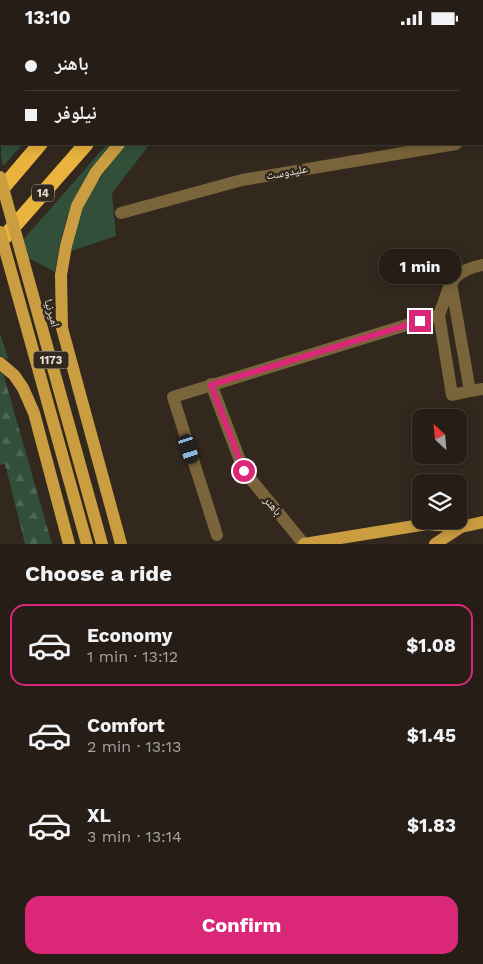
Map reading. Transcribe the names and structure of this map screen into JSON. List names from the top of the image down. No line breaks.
{"streets":{"highway":["14"],"main road":["امیرنیا","1173"],"street":["علیدوست","باهنر"]},"north":"top left","page":{"status":"13:10","banner":["باهنر","نیلوفر"],"bubble":"1 min","heading":"Choose a ride","list":[{"name":"Economy","note":"1 min · 13:12","value":"$1.08"},{"name":"Comfort","note":"2 min · 13:13","value":"$1.45"},{"name":"XL","note":"3 min · 13:14","value":"$1.83"}],"buttons":"Confirm"}}
